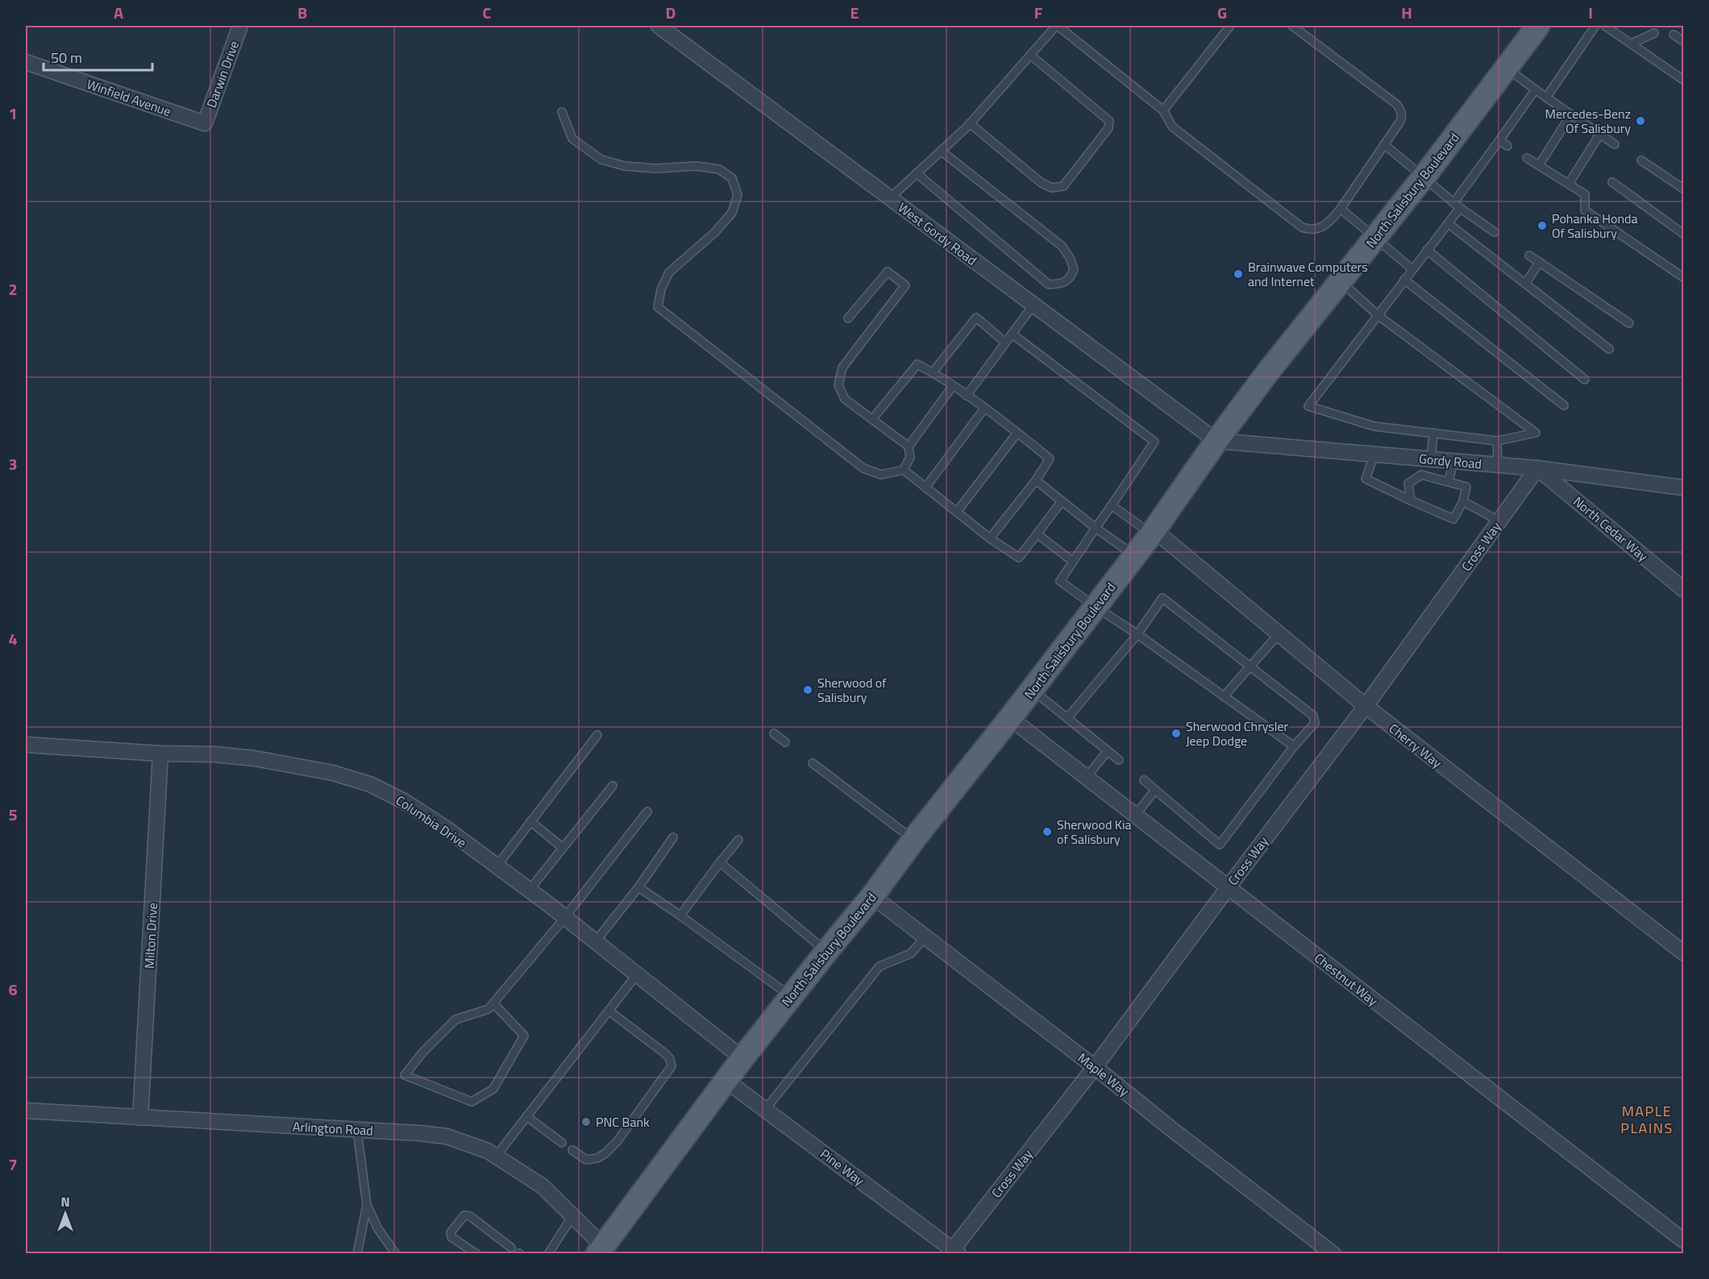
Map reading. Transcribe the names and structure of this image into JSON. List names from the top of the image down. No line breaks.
{"streets":{"main road":["North Salisbury Boulevard"],"street":["Darwin Drive","Winfield Avenue","West Gordy Road","Gordy Road","North Cedar Way","Cross Way","Cherry Way","Columbia Drive","Milton Drive","Chestnut Way","Maple Way","Arlington Road","Pine Way"]},"crossings":[["Darwin Drive","Winfield Avenue"],["North Salisbury Boulevard","West Gordy Road"],["North Salisbury Boulevard","Gordy Road"],["North Salisbury Boulevard","Cherry Way"],["North Salisbury Boulevard","Columbia Drive"],["North Salisbury Boulevard","Chestnut Way"],["North Salisbury Boulevard","Maple Way"],["North Salisbury Boulevard","Arlington Road"],["North Salisbury Boulevard","Pine Way"],["West Gordy Road","Gordy Road"],["Gordy Road","North Cedar Way"],["Gordy Road","Cross Way"],["North Cedar Way","Cross Way"],["Cross Way","Cherry Way"],["Cross Way","Chestnut Way"],["Cross Way","Maple Way"],["Cross Way","Pine Way"],["Columbia Drive","Milton Drive"],["Milton Drive","Arlington Road"]],"districts":["MAPLE PLAINS"],"places":["Mercedes-Benz Of Salisbury","Pohanka Honda Of Salisbury","Brainwave Computers and Internet","Sherwood of Salisbury","Sherwood Chrysler Jeep Dodge","Sherwood Kia of Salisbury","PNC Bank"],"scale_bar":"50 m","north":"top","grid":{"columns":["A","B","C","D","E","F","G","H","I"],"rows":["1","2","3","4","5","6","7"]}}
